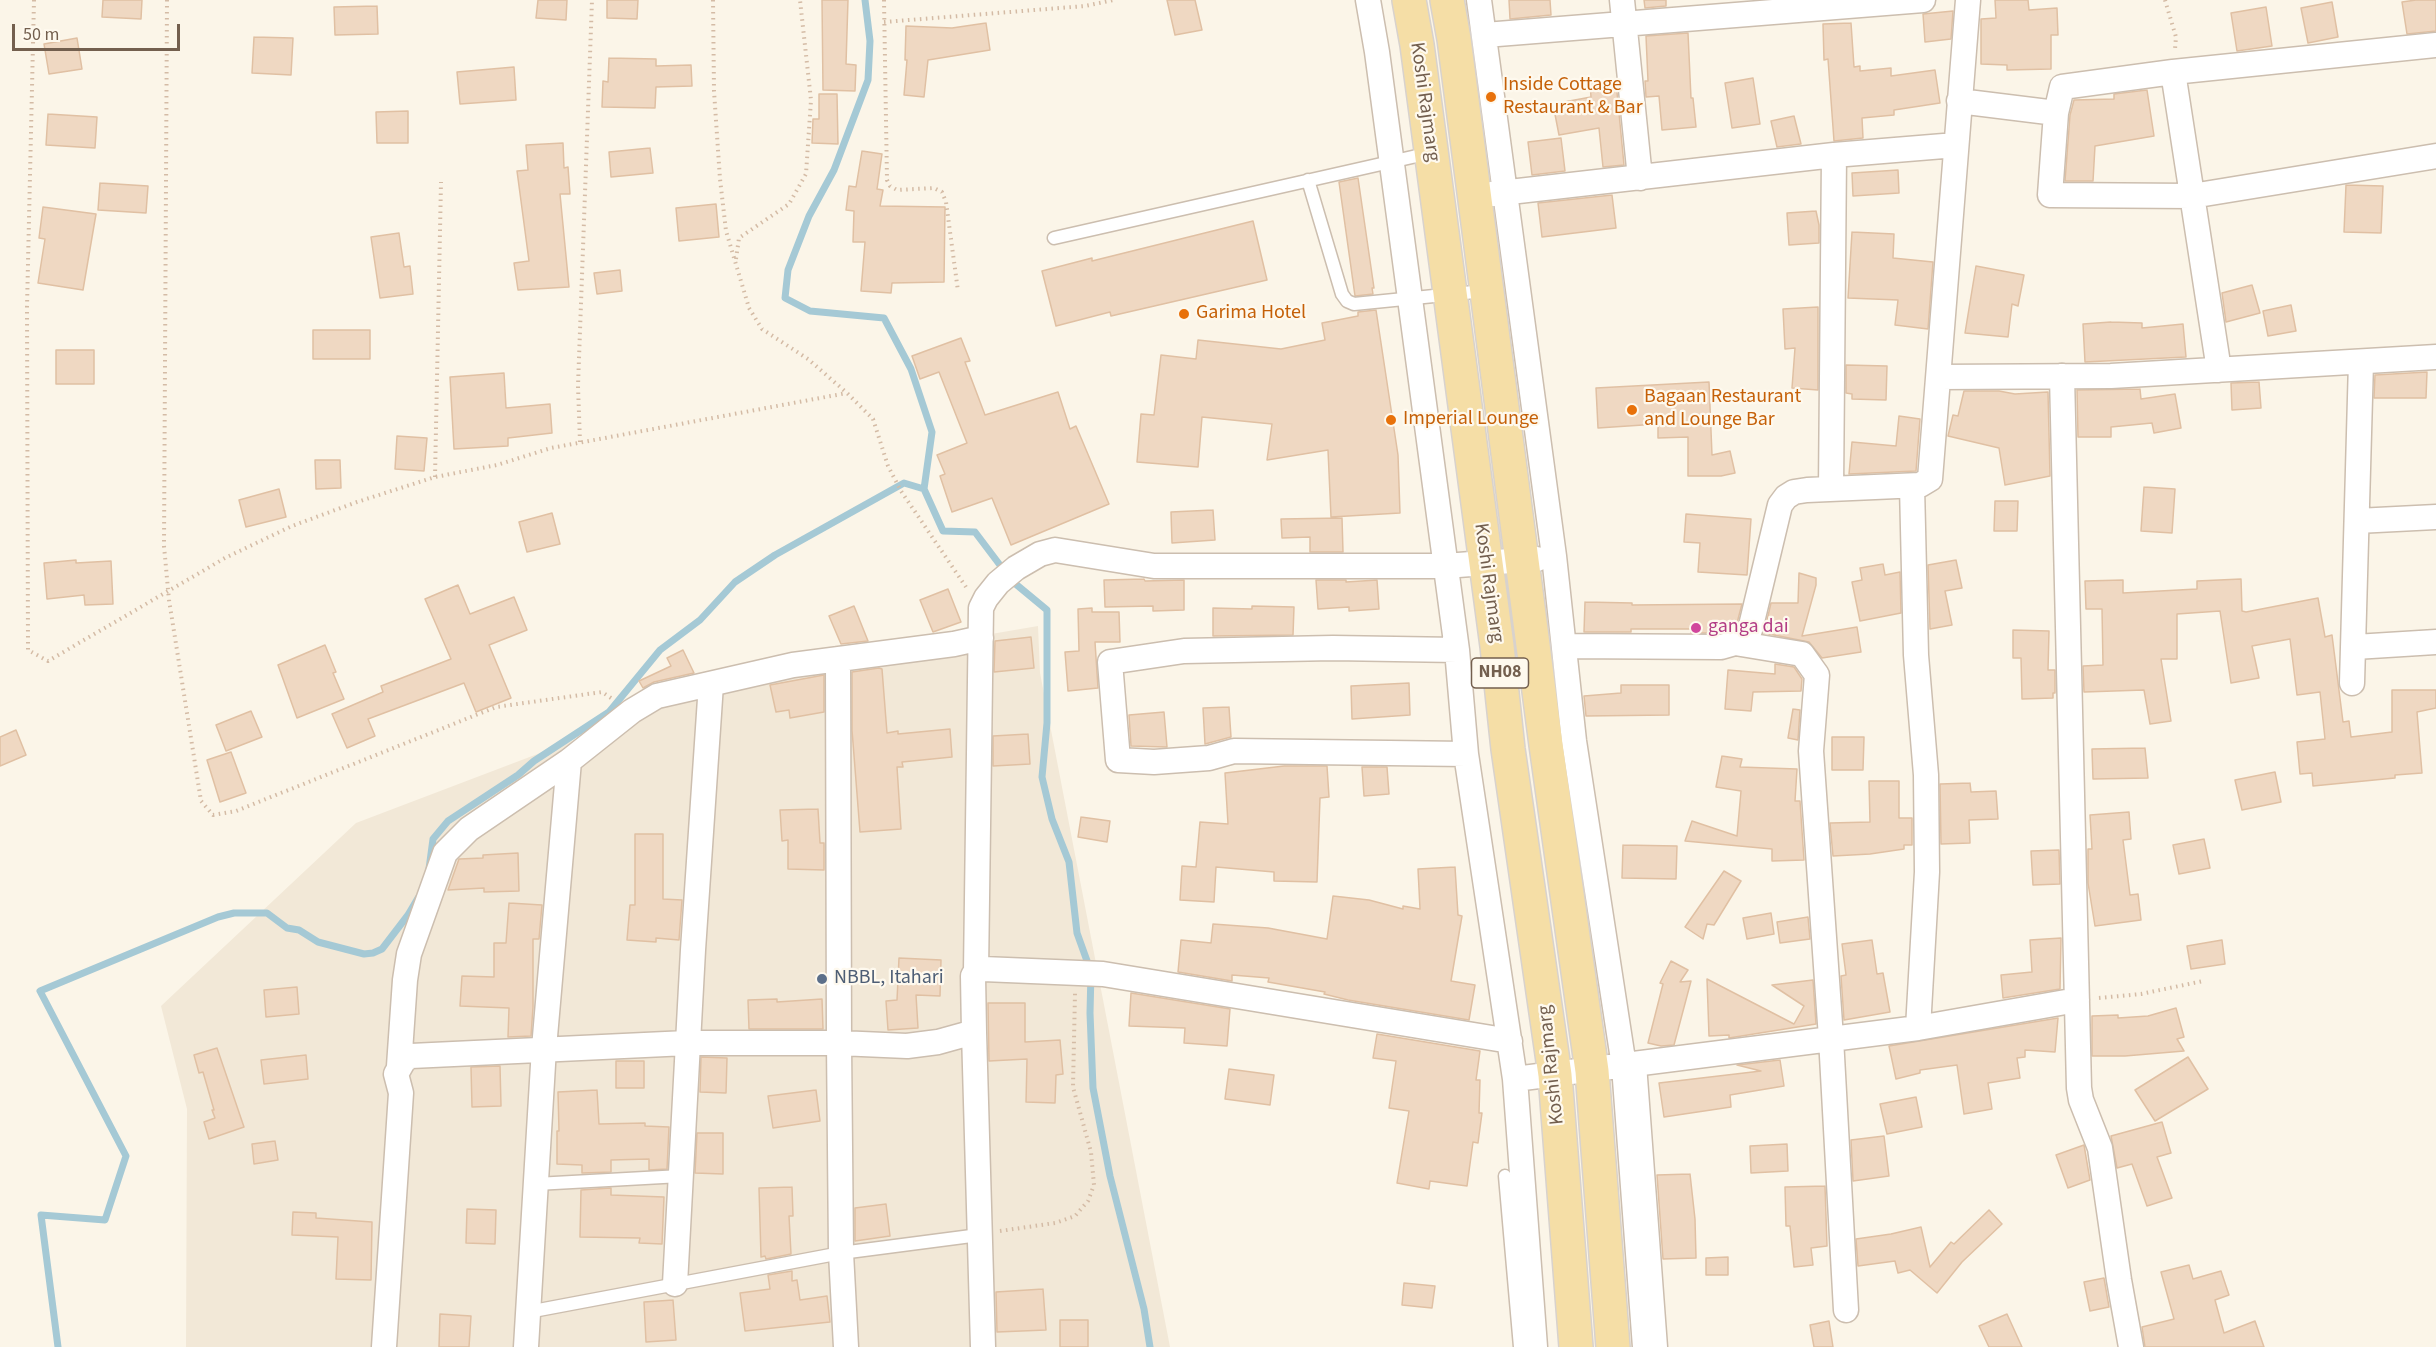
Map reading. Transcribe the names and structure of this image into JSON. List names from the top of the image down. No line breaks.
{"streets":{"main road":["Koshi Rajmarg","NH08"]},"places":["Inside Cottage Restaurant & Bar","Garima Hotel","Bagaan Restaurant and Lounge Bar","Imperial Lounge","ganga dai","NBBL, Itahari"],"scale_bar":"50 m"}
